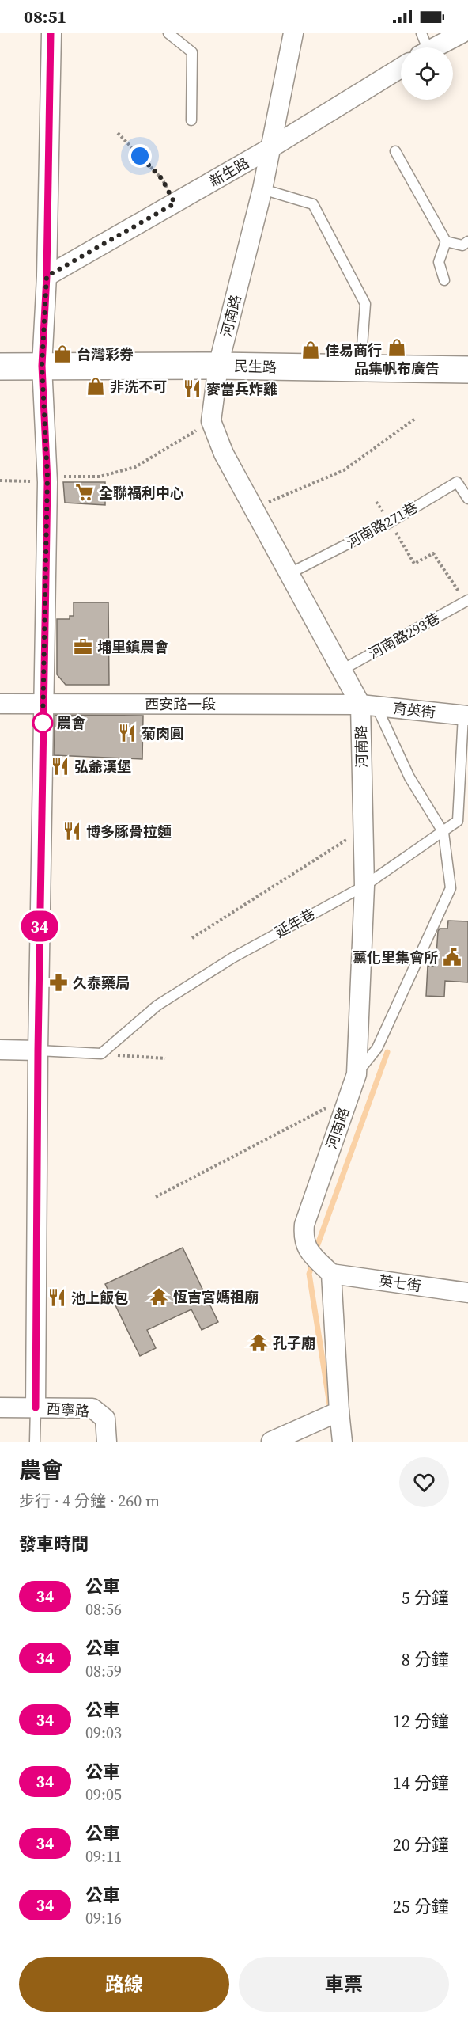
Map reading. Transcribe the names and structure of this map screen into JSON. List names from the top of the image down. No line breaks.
{"streets":{"street":["新生路","河南路","民生路","西安路一段","育英街","英七街","西寧路"],"lane":["河南路271巷","河南路293巷","延年巷"]},"crossings":[["新生路","河南路"],["河南路","民生路"],["河南路","河南路271巷"],["河南路","河南路293巷"],["河南路","西安路一段"],["河南路","育英街"],["河南路","延年巷"],["河南路","英七街"],["西安路一段","育英街"],["育英街","延年巷"]],"places":{"shop":["品集帆布廣告","佳易商行","台灣彩券","非洗不可"],"restaurant":["麥當兵炸雞","菊肉圓","弘爺漢堡","博多豚骨拉麵","池上飯包"],"supermarket":["全聯福利中心"],"office":["埔里鎮農會"],"other":["農會"],"public building":["薰化里集會所"],"pharmacy":["久泰藥局"],"temple":["恆吉宮媽祖廟","孔子廟"]},"lines":["bus line 34"],"page":{"status":"08:51","on_map":"34","heading":[["農會","步行 · 4 分鐘 · 260 m"],"發車時間"],"list":[{"mark":"34","name":"公車","note":"08:56","value":"5 分鐘"},{"mark":"34","name":"公車","note":"08:59","value":"8 分鐘"},{"mark":"34","name":"公車","note":"09:03","value":"12 分鐘"},{"mark":"34","name":"公車","note":"09:05","value":"14 分鐘"},{"mark":"34","name":"公車","note":"09:11","value":"20 分鐘"},{"mark":"34","name":"公車","note":"09:16","value":"25 分鐘"}],"buttons":["路線","車票"]}}
